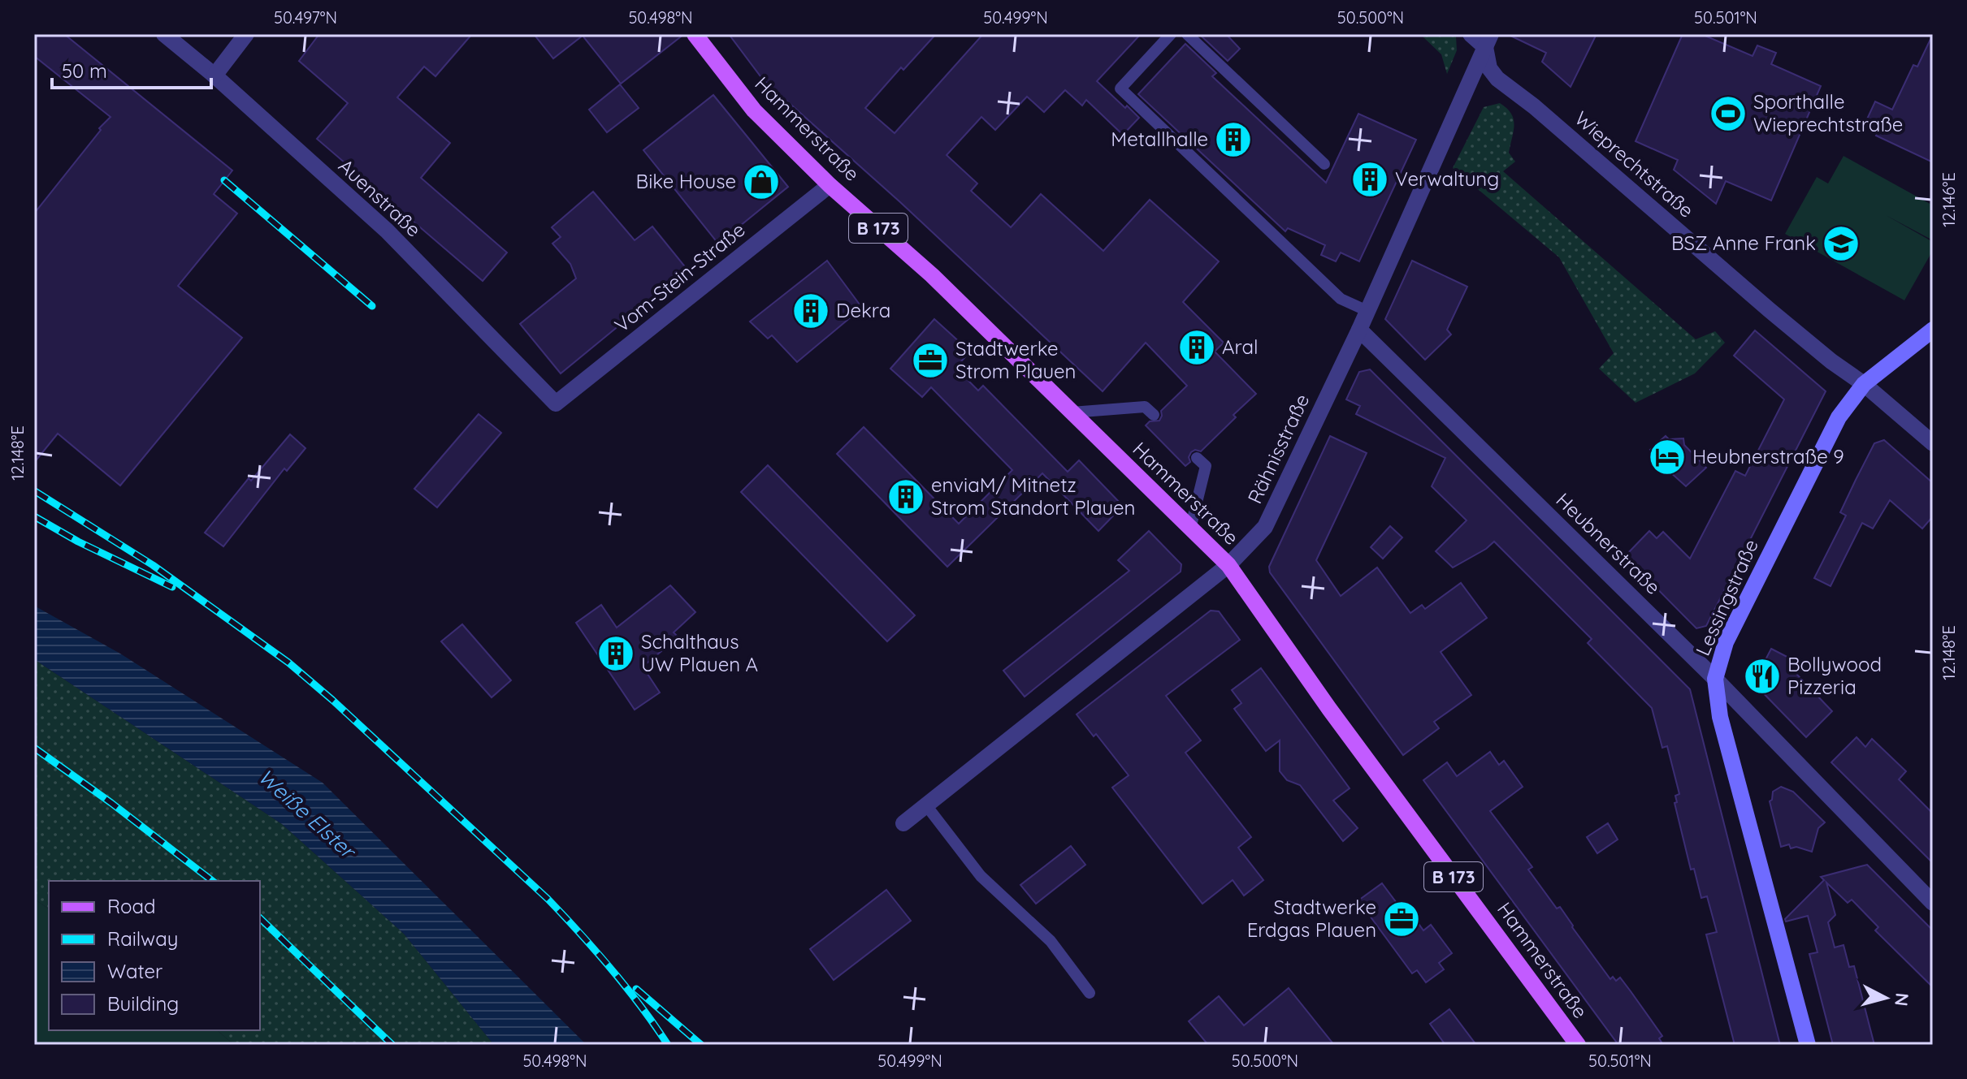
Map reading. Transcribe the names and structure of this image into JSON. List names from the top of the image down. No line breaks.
{"streets":{"main road":["Hammerstraße","B 173","Lessingstraße"],"street":["Wieprechtstraße","Auenstraße","Vom-Stein-Straße","Rähnisstraße","Heubnerstraße"]},"crossings":[["Hammerstraße","Vom-Stein-Straße"],["Hammerstraße","Rähnisstraße"],["Wieprechtstraße","Rähnisstraße"],["Wieprechtstraße","Lessingstraße"],["Auenstraße","Vom-Stein-Straße"],["Rähnisstraße","Heubnerstraße"],["Heubnerstraße","Lessingstraße"]],"water":["Weiße Elster"],"places":{"sports":["Sporthalle Wieprechtstraße"],"building":["Metallhalle","Verwaltung","Dekra","Aral","enviaM/ Mitnetz Strom Standort Plauen","Schalthaus UW Plauen A"],"shop":["Bike House"],"school or university":["BSZ Anne Frank"],"office":["Stadtwerke Strom Plauen","Stadtwerke Erdgas Plauen"],"hotel":["Heubnerstraße 9"],"restaurant":["Bollywood Pizzeria"]},"legend":["Road","Railway","Water","Building"],"scale_bar":"50 m","north":"right","coordinates":["50.497°N","50.498°N","50.499°N","50.500°N","50.501°N","12.146°E","12.148°E"]}
